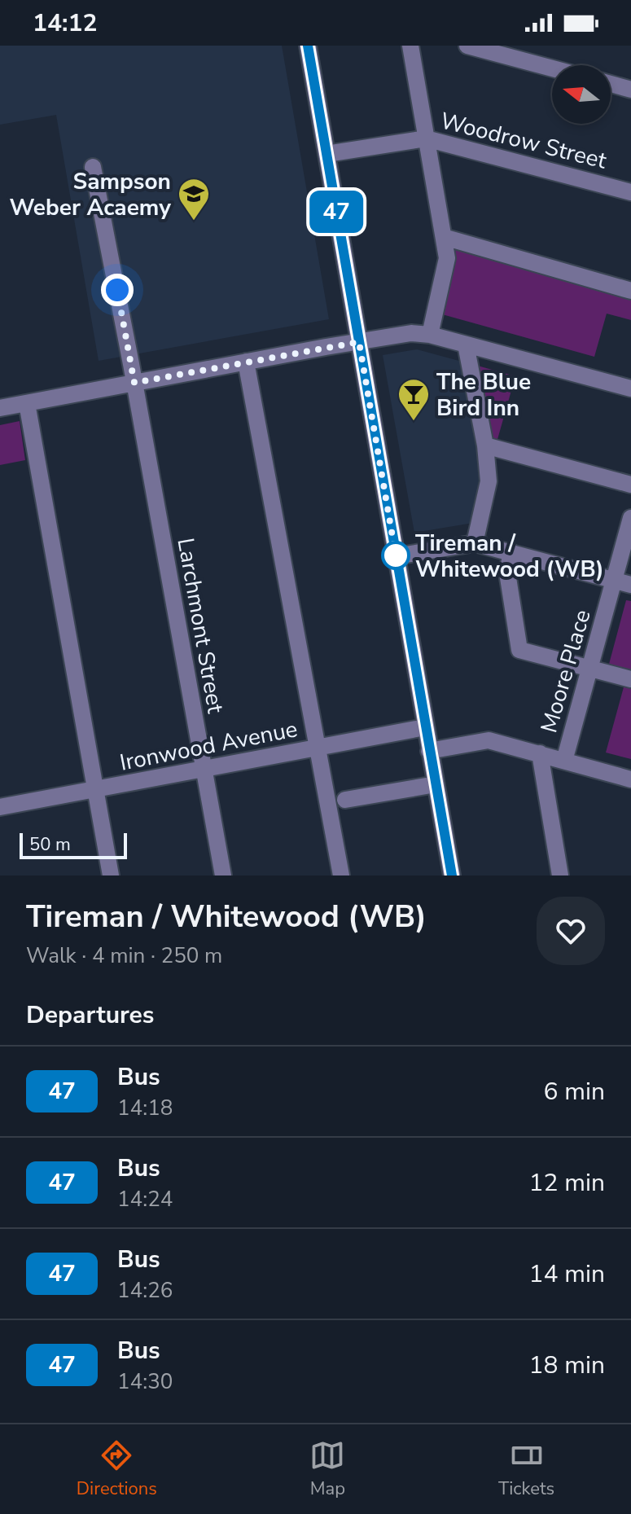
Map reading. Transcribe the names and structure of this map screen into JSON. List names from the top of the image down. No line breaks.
{"streets":{"street":["Woodrow Street","Larchmont Street","Moore Place","Ironwood Avenue"]},"crossings":[["Larchmont Street","Ironwood Avenue"]],"places":{"school or university":["Sampson Weber Acaemy"],"bar":["The Blue Bird Inn"],"other":["Tireman / Whitewood (WB)"]},"lines":["bus line 47"],"scale_bar":"50 m","north":"left","page":{"status":"14:12","on_map":"47","scale":"50 m","heading":[["Tireman / Whitewood (WB)","Walk · 4 min · 250 m"],"Departures"],"list":[{"mark":"47","name":"Bus","note":"14:18","value":"6 min"},{"mark":"47","name":"Bus","note":"14:24","value":"12 min"},{"mark":"47","name":"Bus","note":"14:26","value":"14 min"},{"mark":"47","name":"Bus","note":"14:30","value":"18 min"}],"tabs":["Directions","Map","Tickets"]}}
